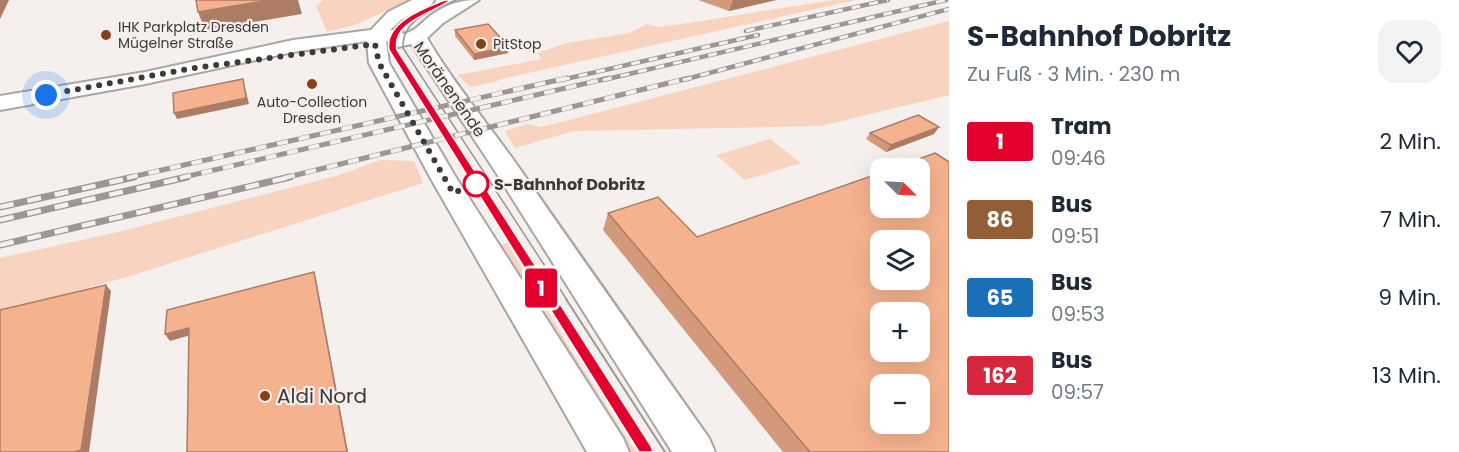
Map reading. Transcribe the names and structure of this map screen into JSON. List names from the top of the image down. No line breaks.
{"streets":{"main road":["Moränenende"]},"places":["IHK Parkplatz Dresden Mügelner Straße","PitStop","Auto-Collection Dresden","S-Bahnhof Dobritz","Aldi Nord"],"lines":["tram line 1"],"north":"bottom right","page":{"on_map":"1","heading":["S-Bahnhof Dobritz","Zu Fuß · 3 Min. · 230 m"],"list":[{"mark":"1","name":"Tram","note":"09:46","value":"2 Min."},{"mark":"86","name":"Bus","note":"09:51","value":"7 Min."},{"mark":"65","name":"Bus","note":"09:53","value":"9 Min."},{"mark":"162","name":"Bus","note":"09:57","value":"13 Min."}],"map_buttons":["+","−"]}}
